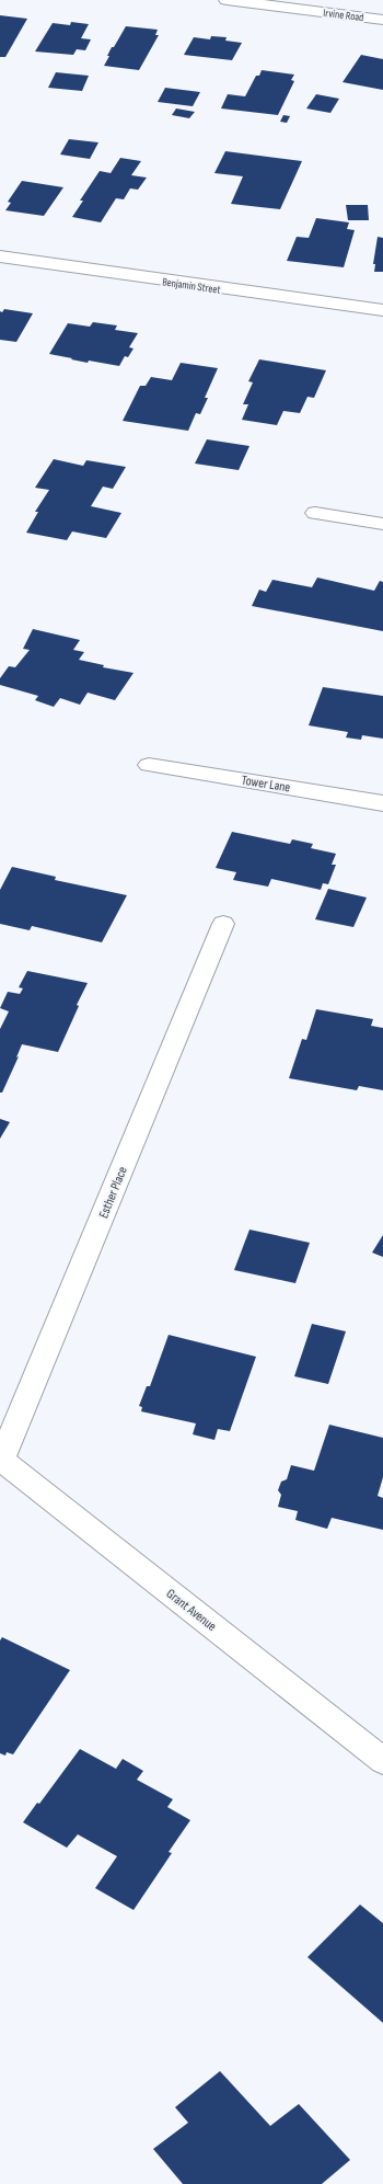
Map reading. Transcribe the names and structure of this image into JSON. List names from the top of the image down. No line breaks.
{"streets":{"street":["Irvine Road","Benjamin Street","Tower Lane","Esther Place","Grant Avenue"]},"crossings":[["Esther Place","Grant Avenue"]]}
